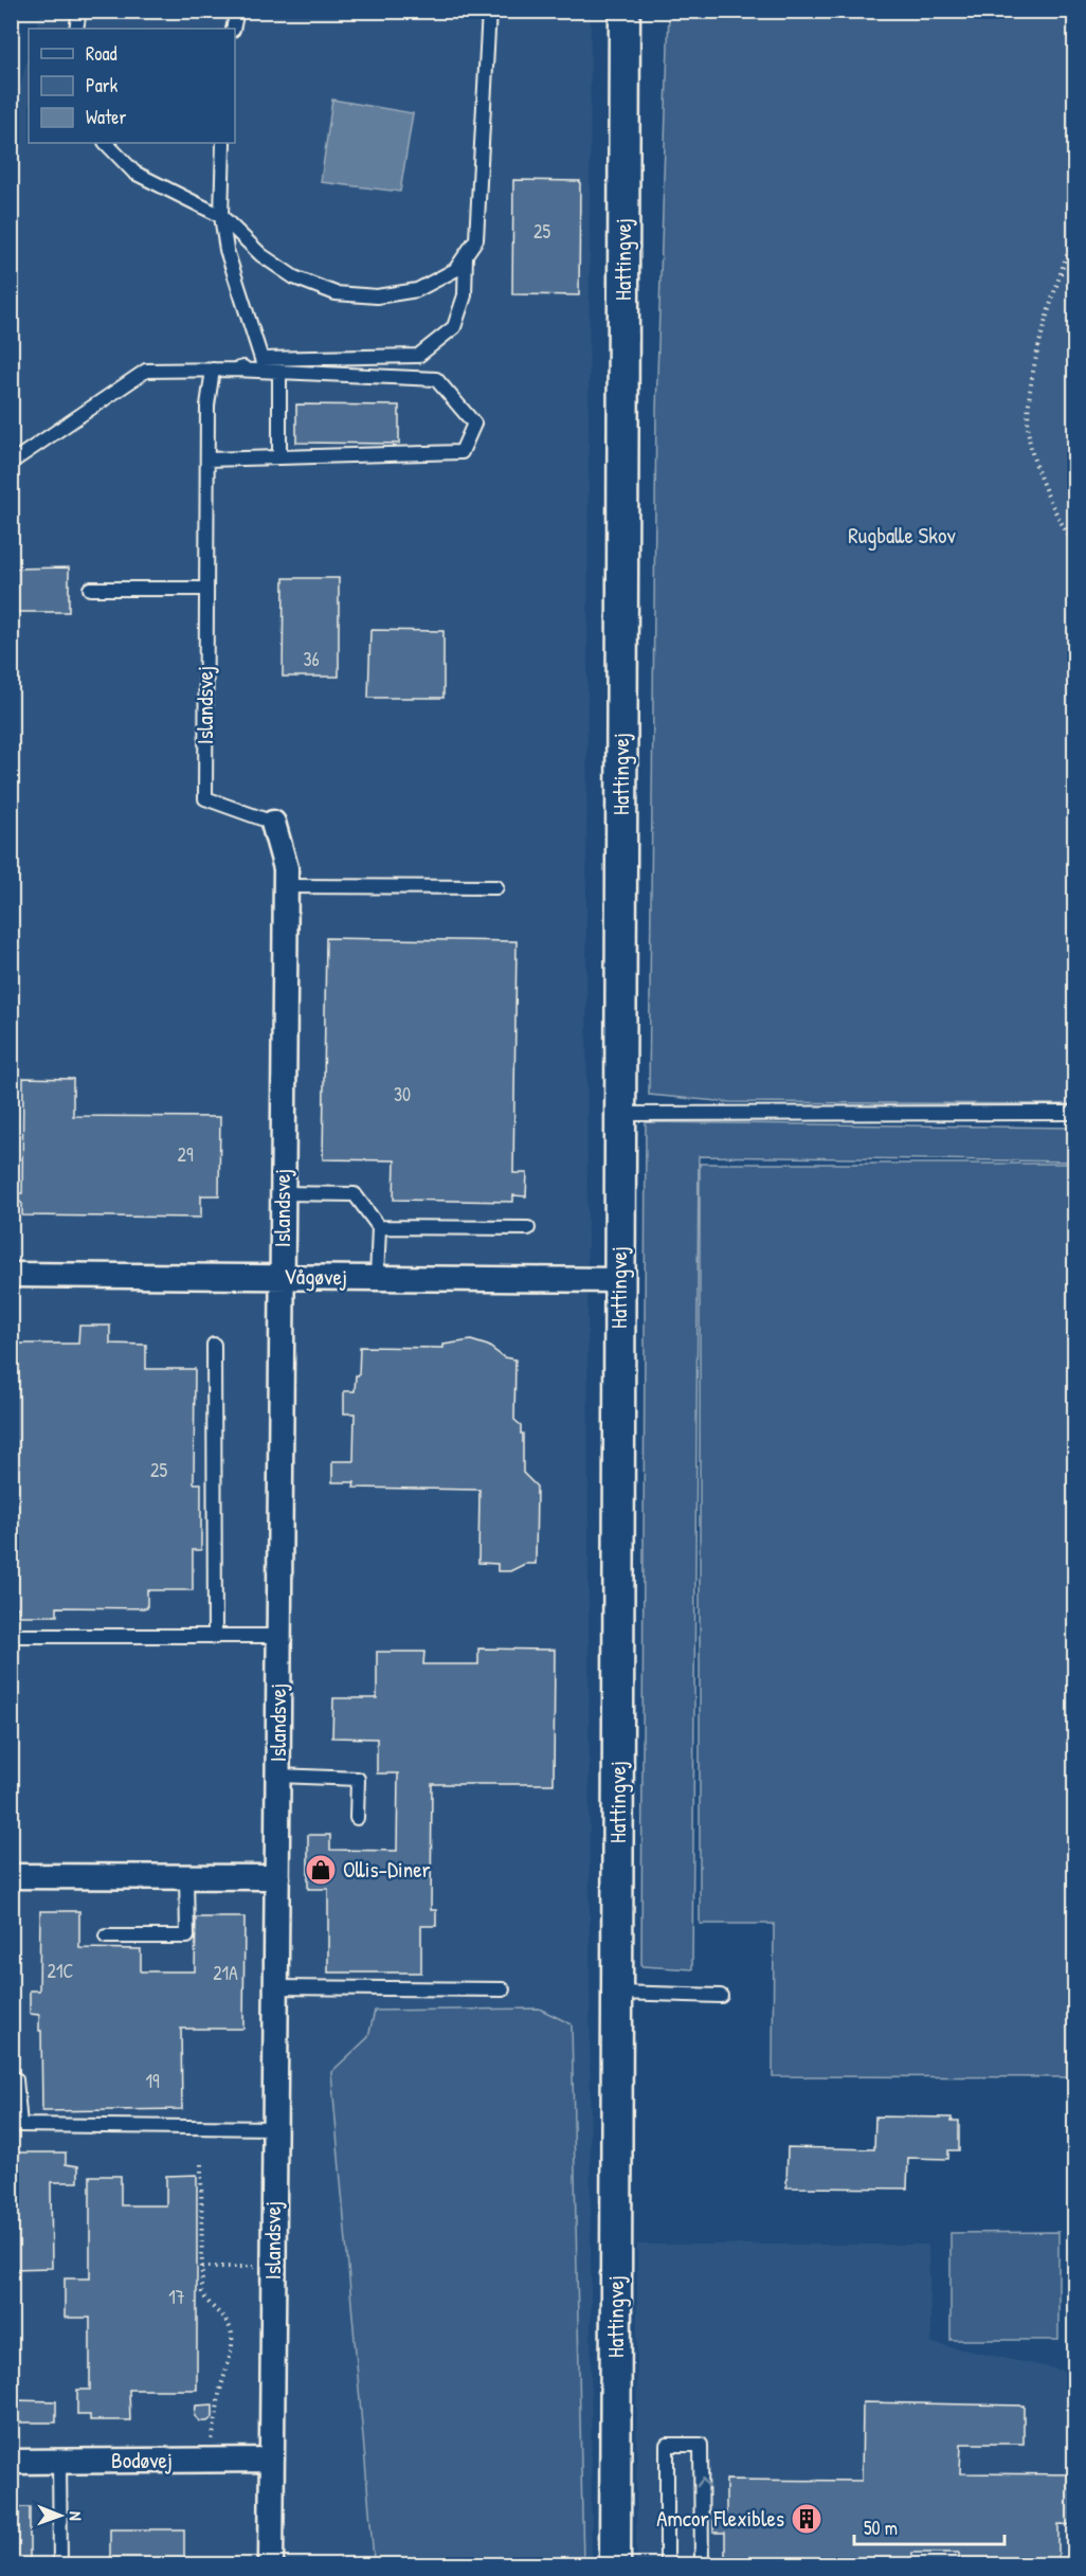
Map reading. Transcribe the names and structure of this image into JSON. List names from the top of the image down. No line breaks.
{"streets":{"street":["Hattingvej","Islandsvej","Vågøvej","Bodøvej"]},"crossings":[["Hattingvej","Vågøvej"],["Islandsvej","Vågøvej"],["Islandsvej","Bodøvej"]],"parks":["Rugballe Skov"],"places":{"shop":["Ollis-Diner"],"building":["Amcor Flexibles"]},"house_numbers":["25","36","30","29","25","21C","21A","19","17"],"legend":["Road","Park","Water"],"scale_bar":"50 m","north":"right"}
